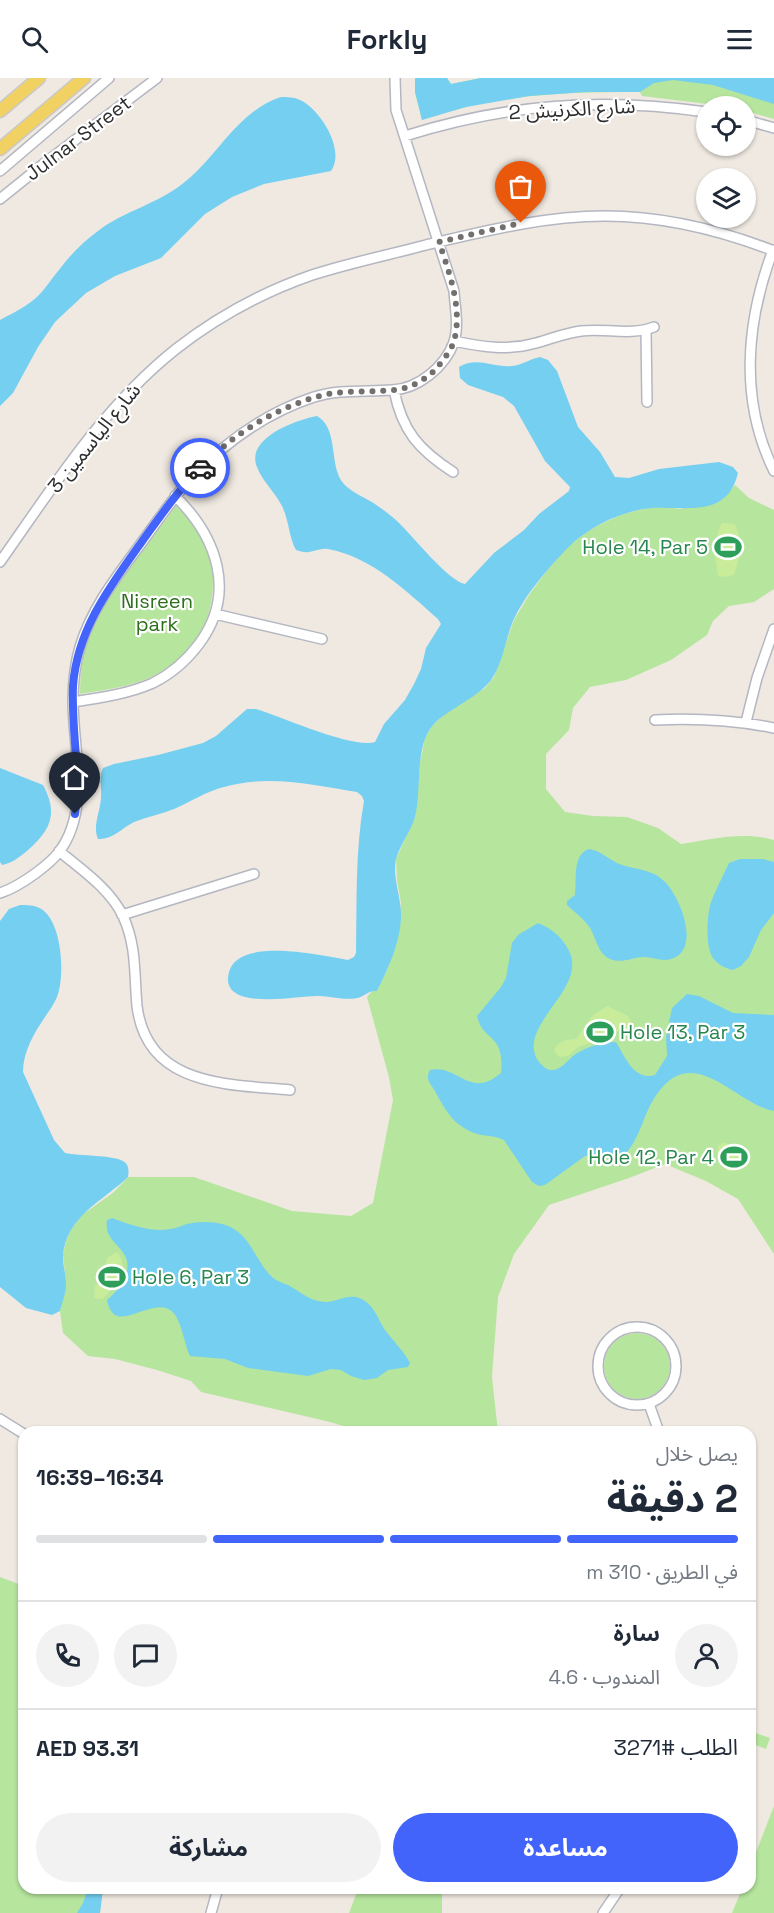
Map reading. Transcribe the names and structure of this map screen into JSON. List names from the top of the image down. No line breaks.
{"streets":{"street":["شارع الكرنيش 2","Julnar Street","شارع الياسمين 3"]},"parks":["Nisreen park"],"places":{"sports":["Hole 14, Par 5","Hole 13, Par 3","Hole 12, Par 4","Hole 6, Par 3"]},"page":{"header":"Forkly","heading":["2 دقيقة","يصل خلال","16:34–16:39"],"panel":["سارة","المندوب · 4.6","الطلب #3271","AED 93.31"],"bar":"في الطريق · 310 m","buttons":["مساعدة","مشاركة"]}}
